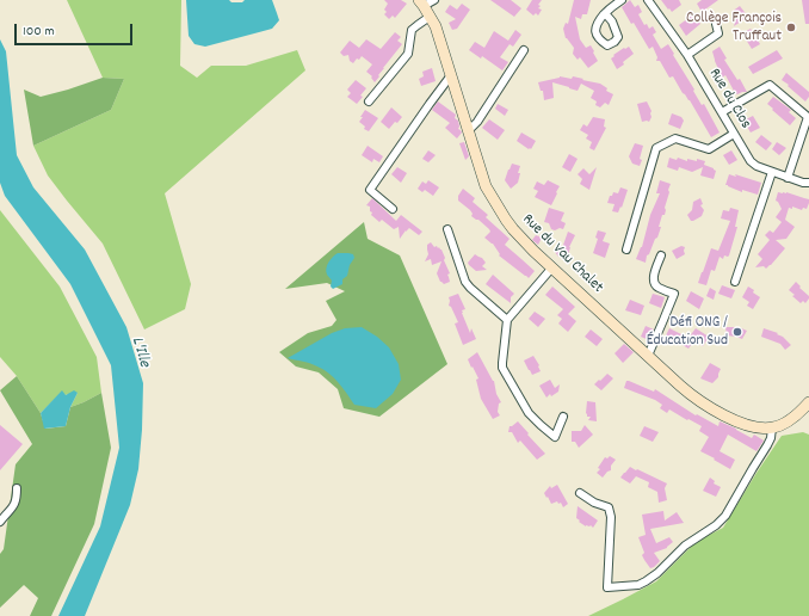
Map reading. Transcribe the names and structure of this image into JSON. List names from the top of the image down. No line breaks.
{"streets":{"street":["Rue du Clos","Rue du Vau Chalet"]},"water":["L'Ille"],"places":["Collège François Truffaut","Défi ONG / Éducation Sud"],"scale_bar":"100 m"}
